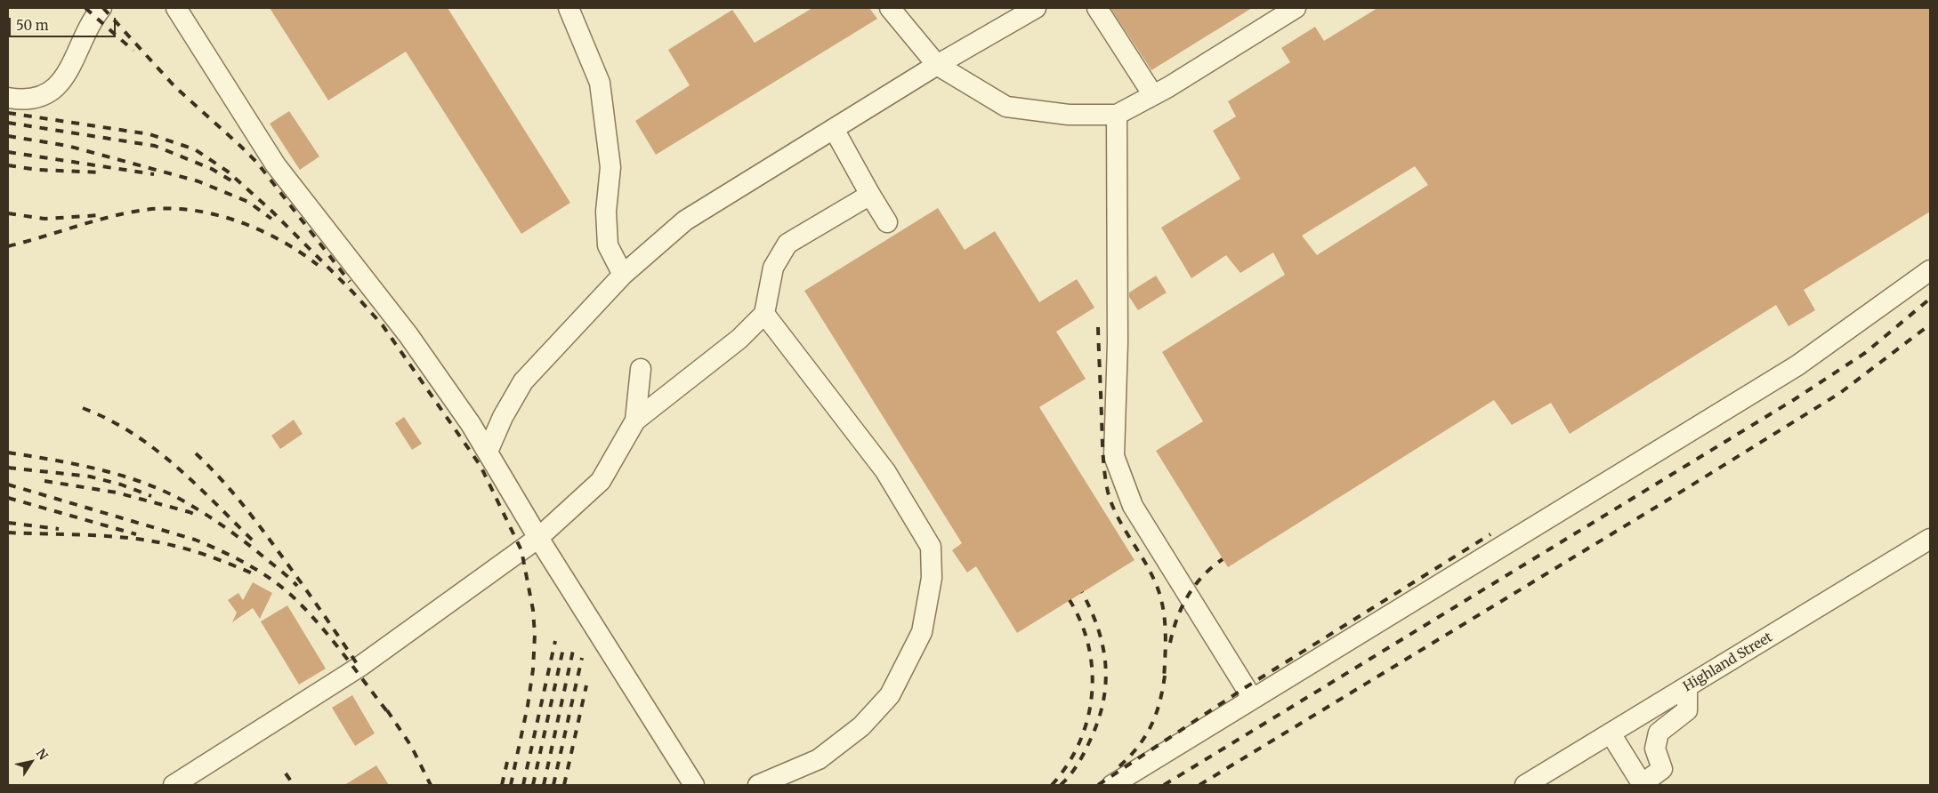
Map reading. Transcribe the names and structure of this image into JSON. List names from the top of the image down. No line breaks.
{"streets":{"street":["Highland Street"]},"scale_bar":"50 m","north":"top right"}
